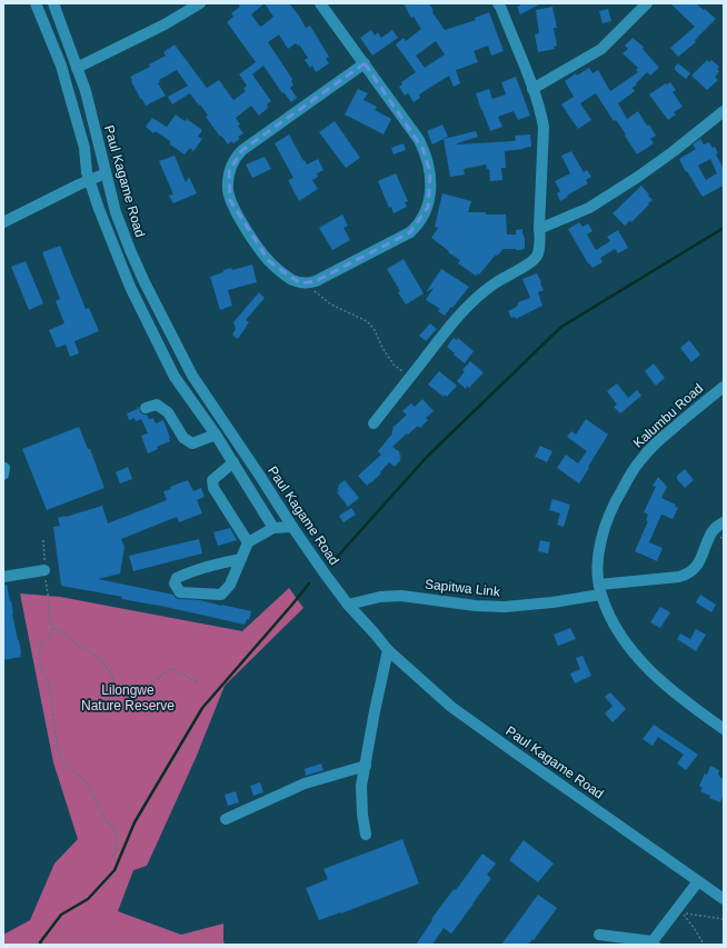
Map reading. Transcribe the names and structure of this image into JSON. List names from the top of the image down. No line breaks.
{"streets":{"street":["Paul Kagame Road","Kalumbu Road","Sapitwa Link"]},"crossings":[["Paul Kagame Road","Sapitwa Link"],["Kalumbu Road","Sapitwa Link"]],"parks":["Lilongwe Nature Reserve"]}
